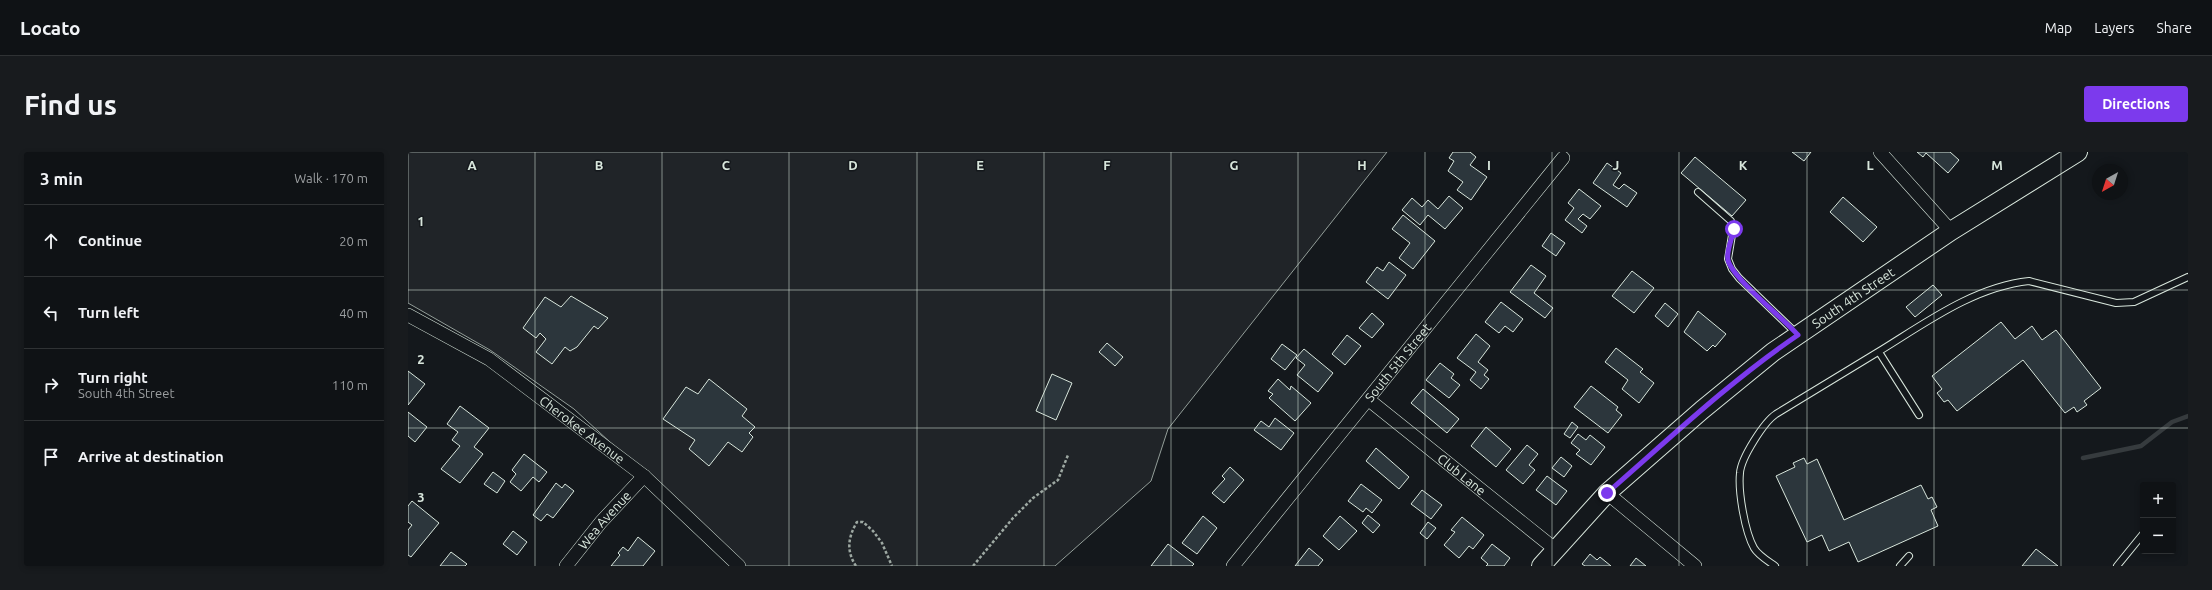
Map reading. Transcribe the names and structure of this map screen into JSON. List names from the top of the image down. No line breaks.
{"streets":{"main road":["South 4th Street"],"street":["South 5th Street","Cherokee Avenue","Club Lane","Wea Avenue"]},"crossings":[["South 4th Street","Club Lane"],["South 5th Street","Club Lane"],["Cherokee Avenue","Wea Avenue"]],"north":"bottom left","page":{"header":"Locato","nav":["Map","Layers","Share"],"buttons":"Directions","title":"Find us","heading":["3 min","Walk · 170 m"],"list":[["Continue","20 m"],["Turn left","40 m"],["Turn right","South 4th Street","110 m"],"Arrive at destination"],"map_buttons":["+","−"]},"grid":{"columns":["A","B","C","D","E","F","G","H","I","J","K","L","M"],"rows":["1","2","3"]}}
